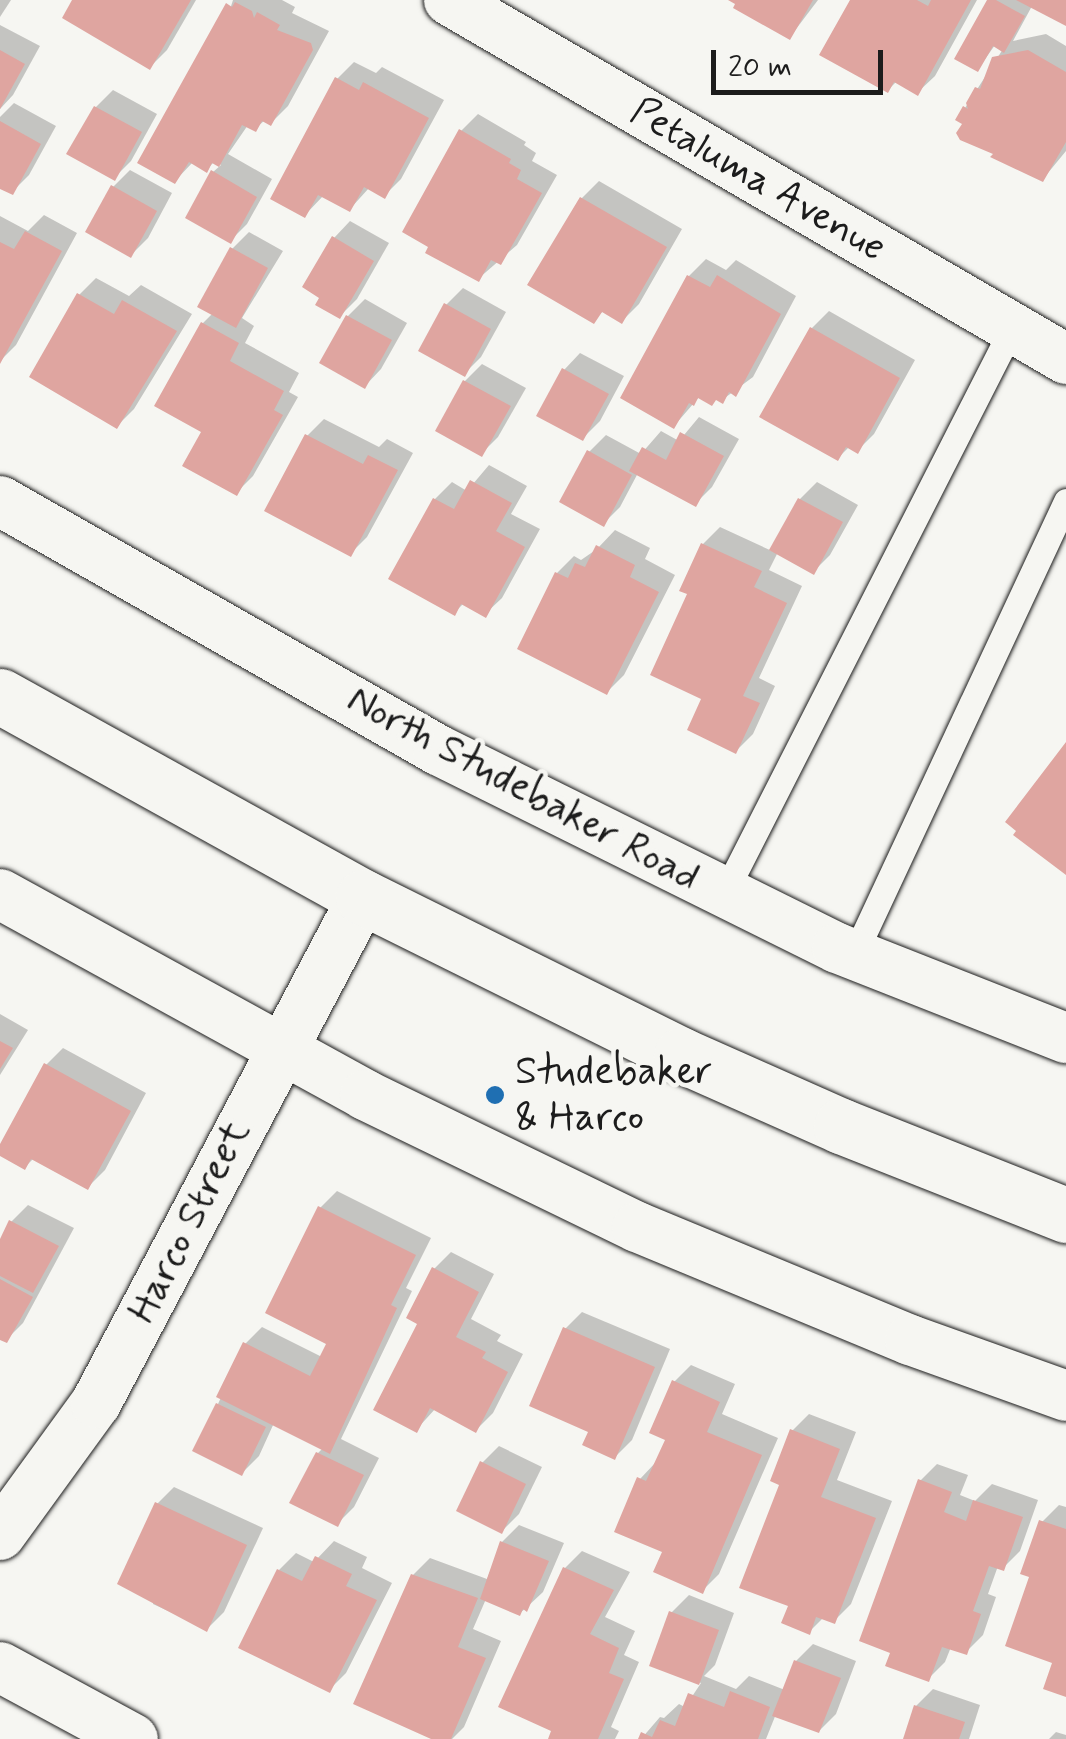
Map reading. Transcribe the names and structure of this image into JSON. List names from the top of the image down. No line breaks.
{"streets":{"street":["Petaluma Avenue","North Studebaker Road","Harco Street"]},"places":["Studebaker & Harco"],"scale_bar":"20 m"}
